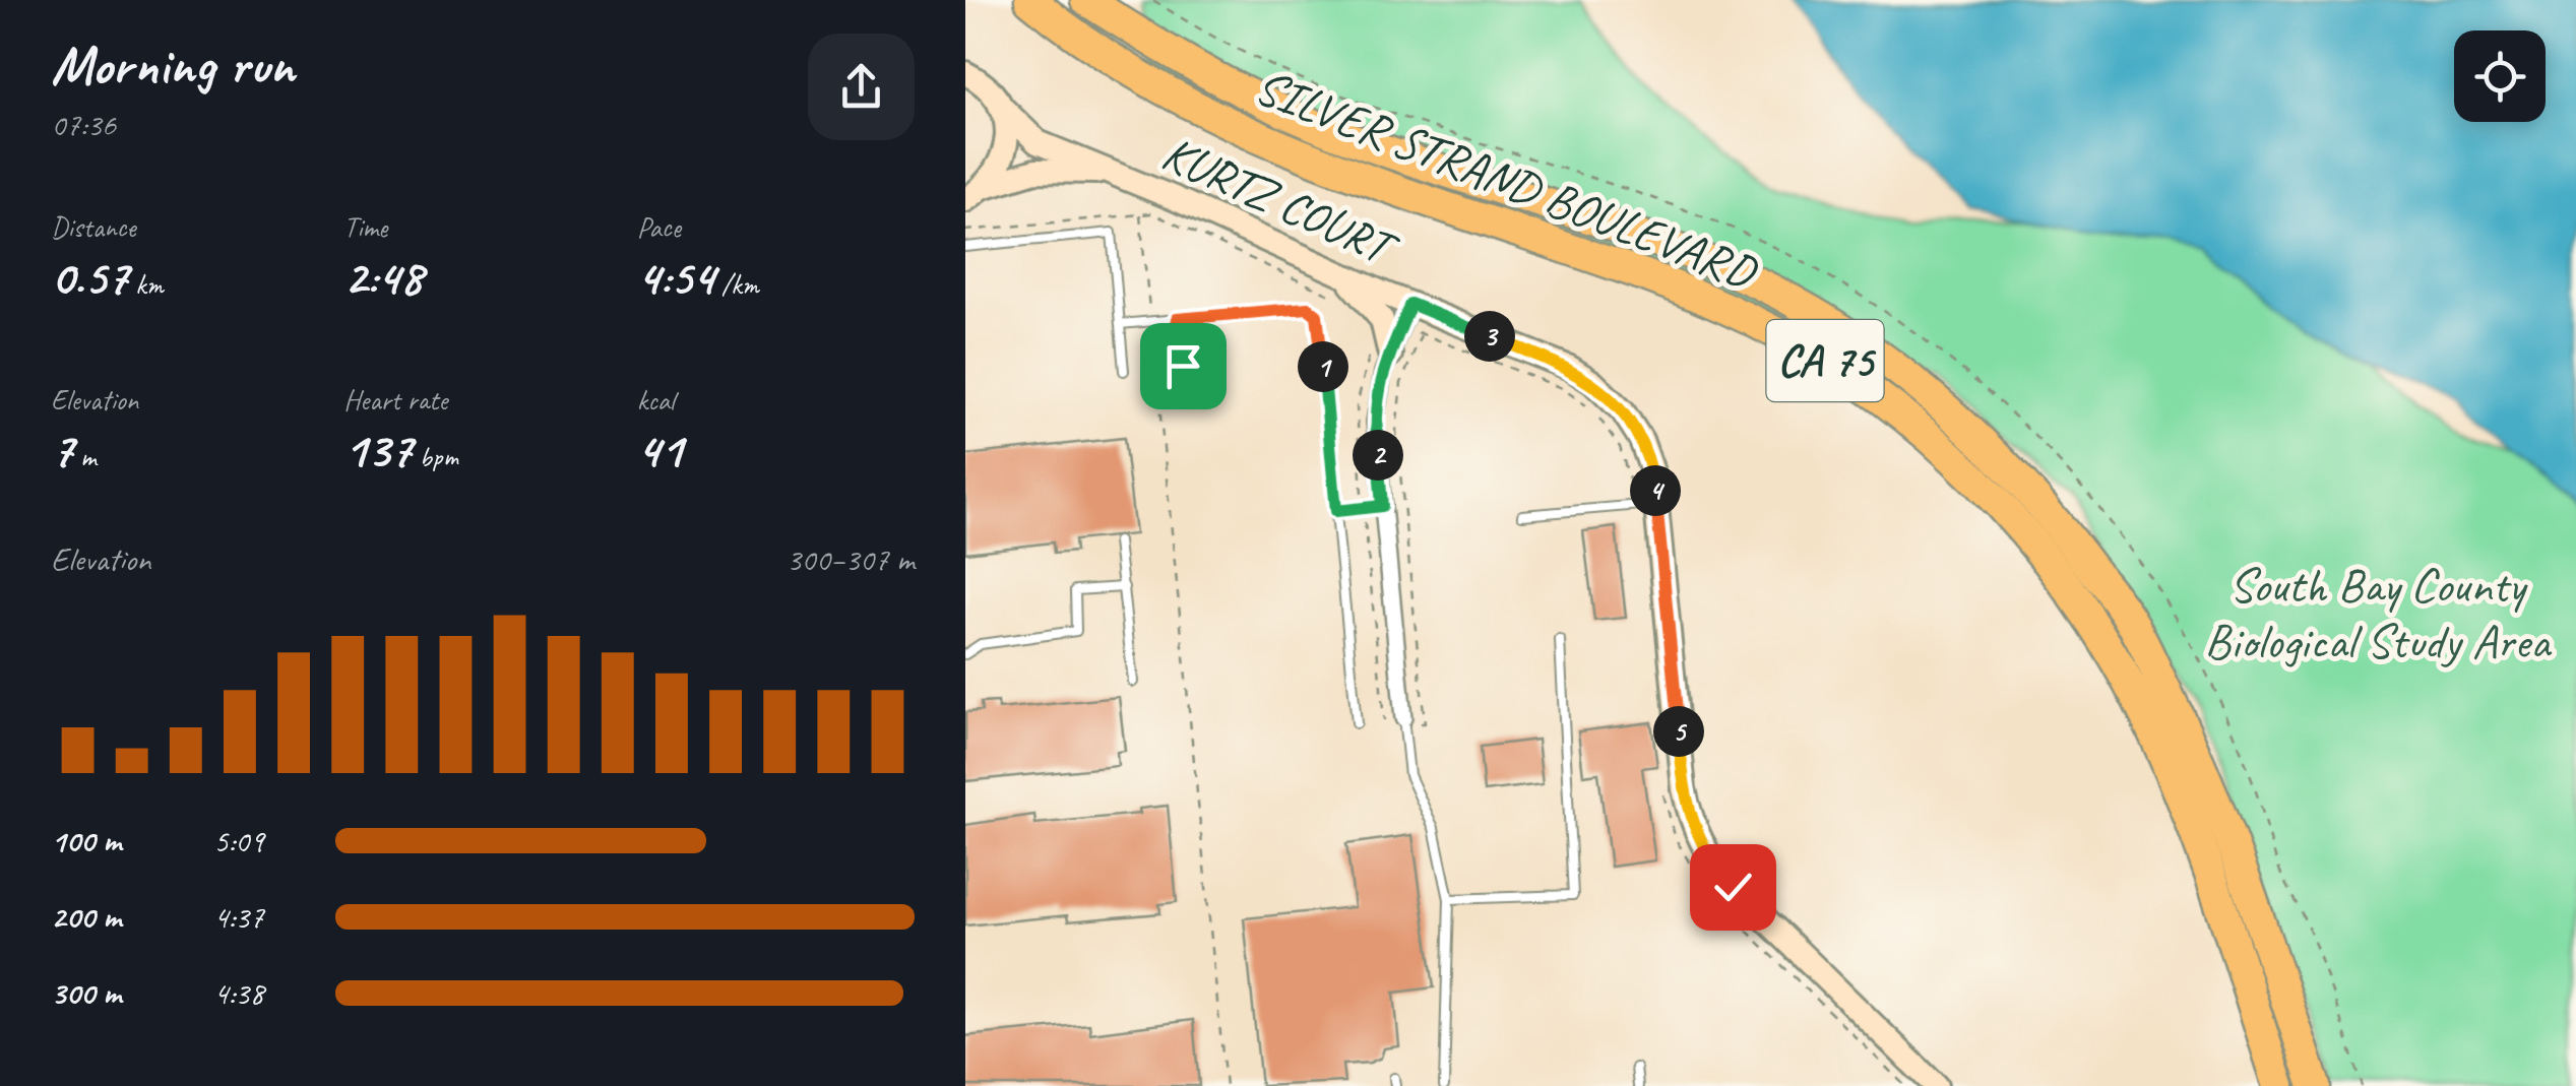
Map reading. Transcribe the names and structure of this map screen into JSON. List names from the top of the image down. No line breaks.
{"streets":{"highway":["SILVER STRAND BOULEVARD","CA 75"],"street":["KURTZ COURT"]},"parks":["South Bay County Biological Study Area"],"page":{"heading":["Morning run","07:36"],"stats":[["Distance","0.57 km"],["Time","2:48"],["Pace","4:54 /km"],["Elevation","7 m"],["Heart rate","137 bpm"],["kcal","41"]],"pins":["3","1","2","4","5"],"chart":["Elevation","300–307 m"],"list":[{"name":"100 m","note":"5:09"},{"name":"200 m","note":"4:37"},{"name":"300 m","note":"4:38"}]}}
